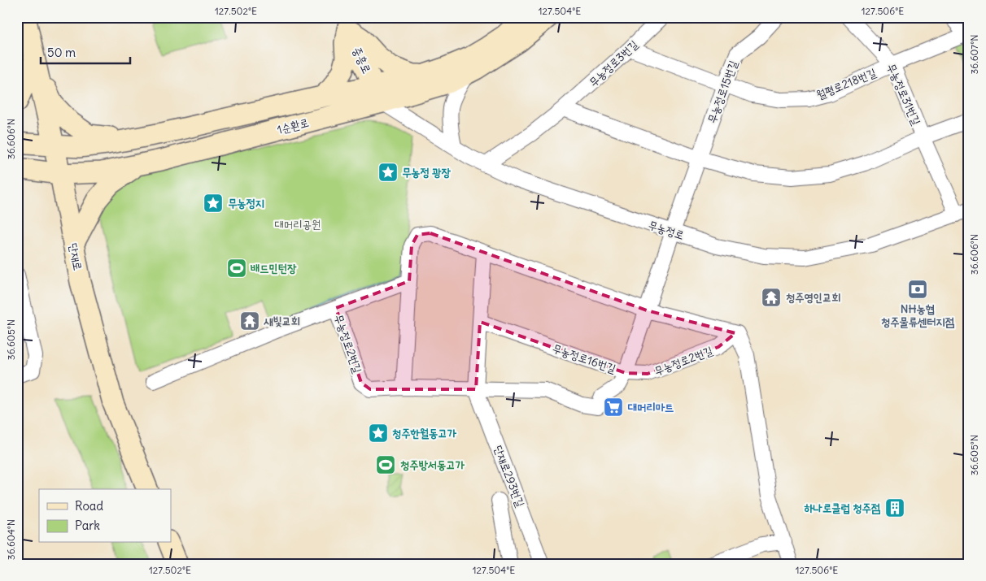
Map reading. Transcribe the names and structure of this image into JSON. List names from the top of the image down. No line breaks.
{"streets":{"street":["중흥로","무농정로3번길","월평로218번길","무농정로15번길","무농정로31번길","1순환로","무농정로","단재로","무농정로2번길","무농정로16번길","단재로293번길"]},"crossings":[["중흥로","1순환로"],["중흥로","무농정로"],["무농정로3번길","월평로218번길"],["무농정로3번길","무농정로"],["월평로218번길","무농정로15번길"],["월평로218번길","무농정로31번길"],["무농정로15번길","무농정로31번길"],["무농정로15번길","무농정로"],["무농정로15번길","무농정로16번길"],["무농정로31번길","무농정로"],["1순환로","무농정로"],["1순환로","단재로"],["무농정로","무농정로16번길"],["무농정로2번길","무농정로16번길"],["무농정로2번길","단재로293번길"]],"parks":["대머리공원"],"places":{"place":["무농정 광장","무농정지","청주한월동고가"],"sports":["배드민턴장","청주방서동고가"],"bank":["NH농협 청주물류센터지점"],"temple":["청주영인교회","새빛교회"],"supermarket":["대머리마트"],"building":["하나로클럽 청주점"]},"legend":["Road","Park"],"scale_bar":"50 m","coordinates":["127.502°E","127.504°E","127.506°E","36.607°N","36.606°N","36.605°N","36.604°N"]}
